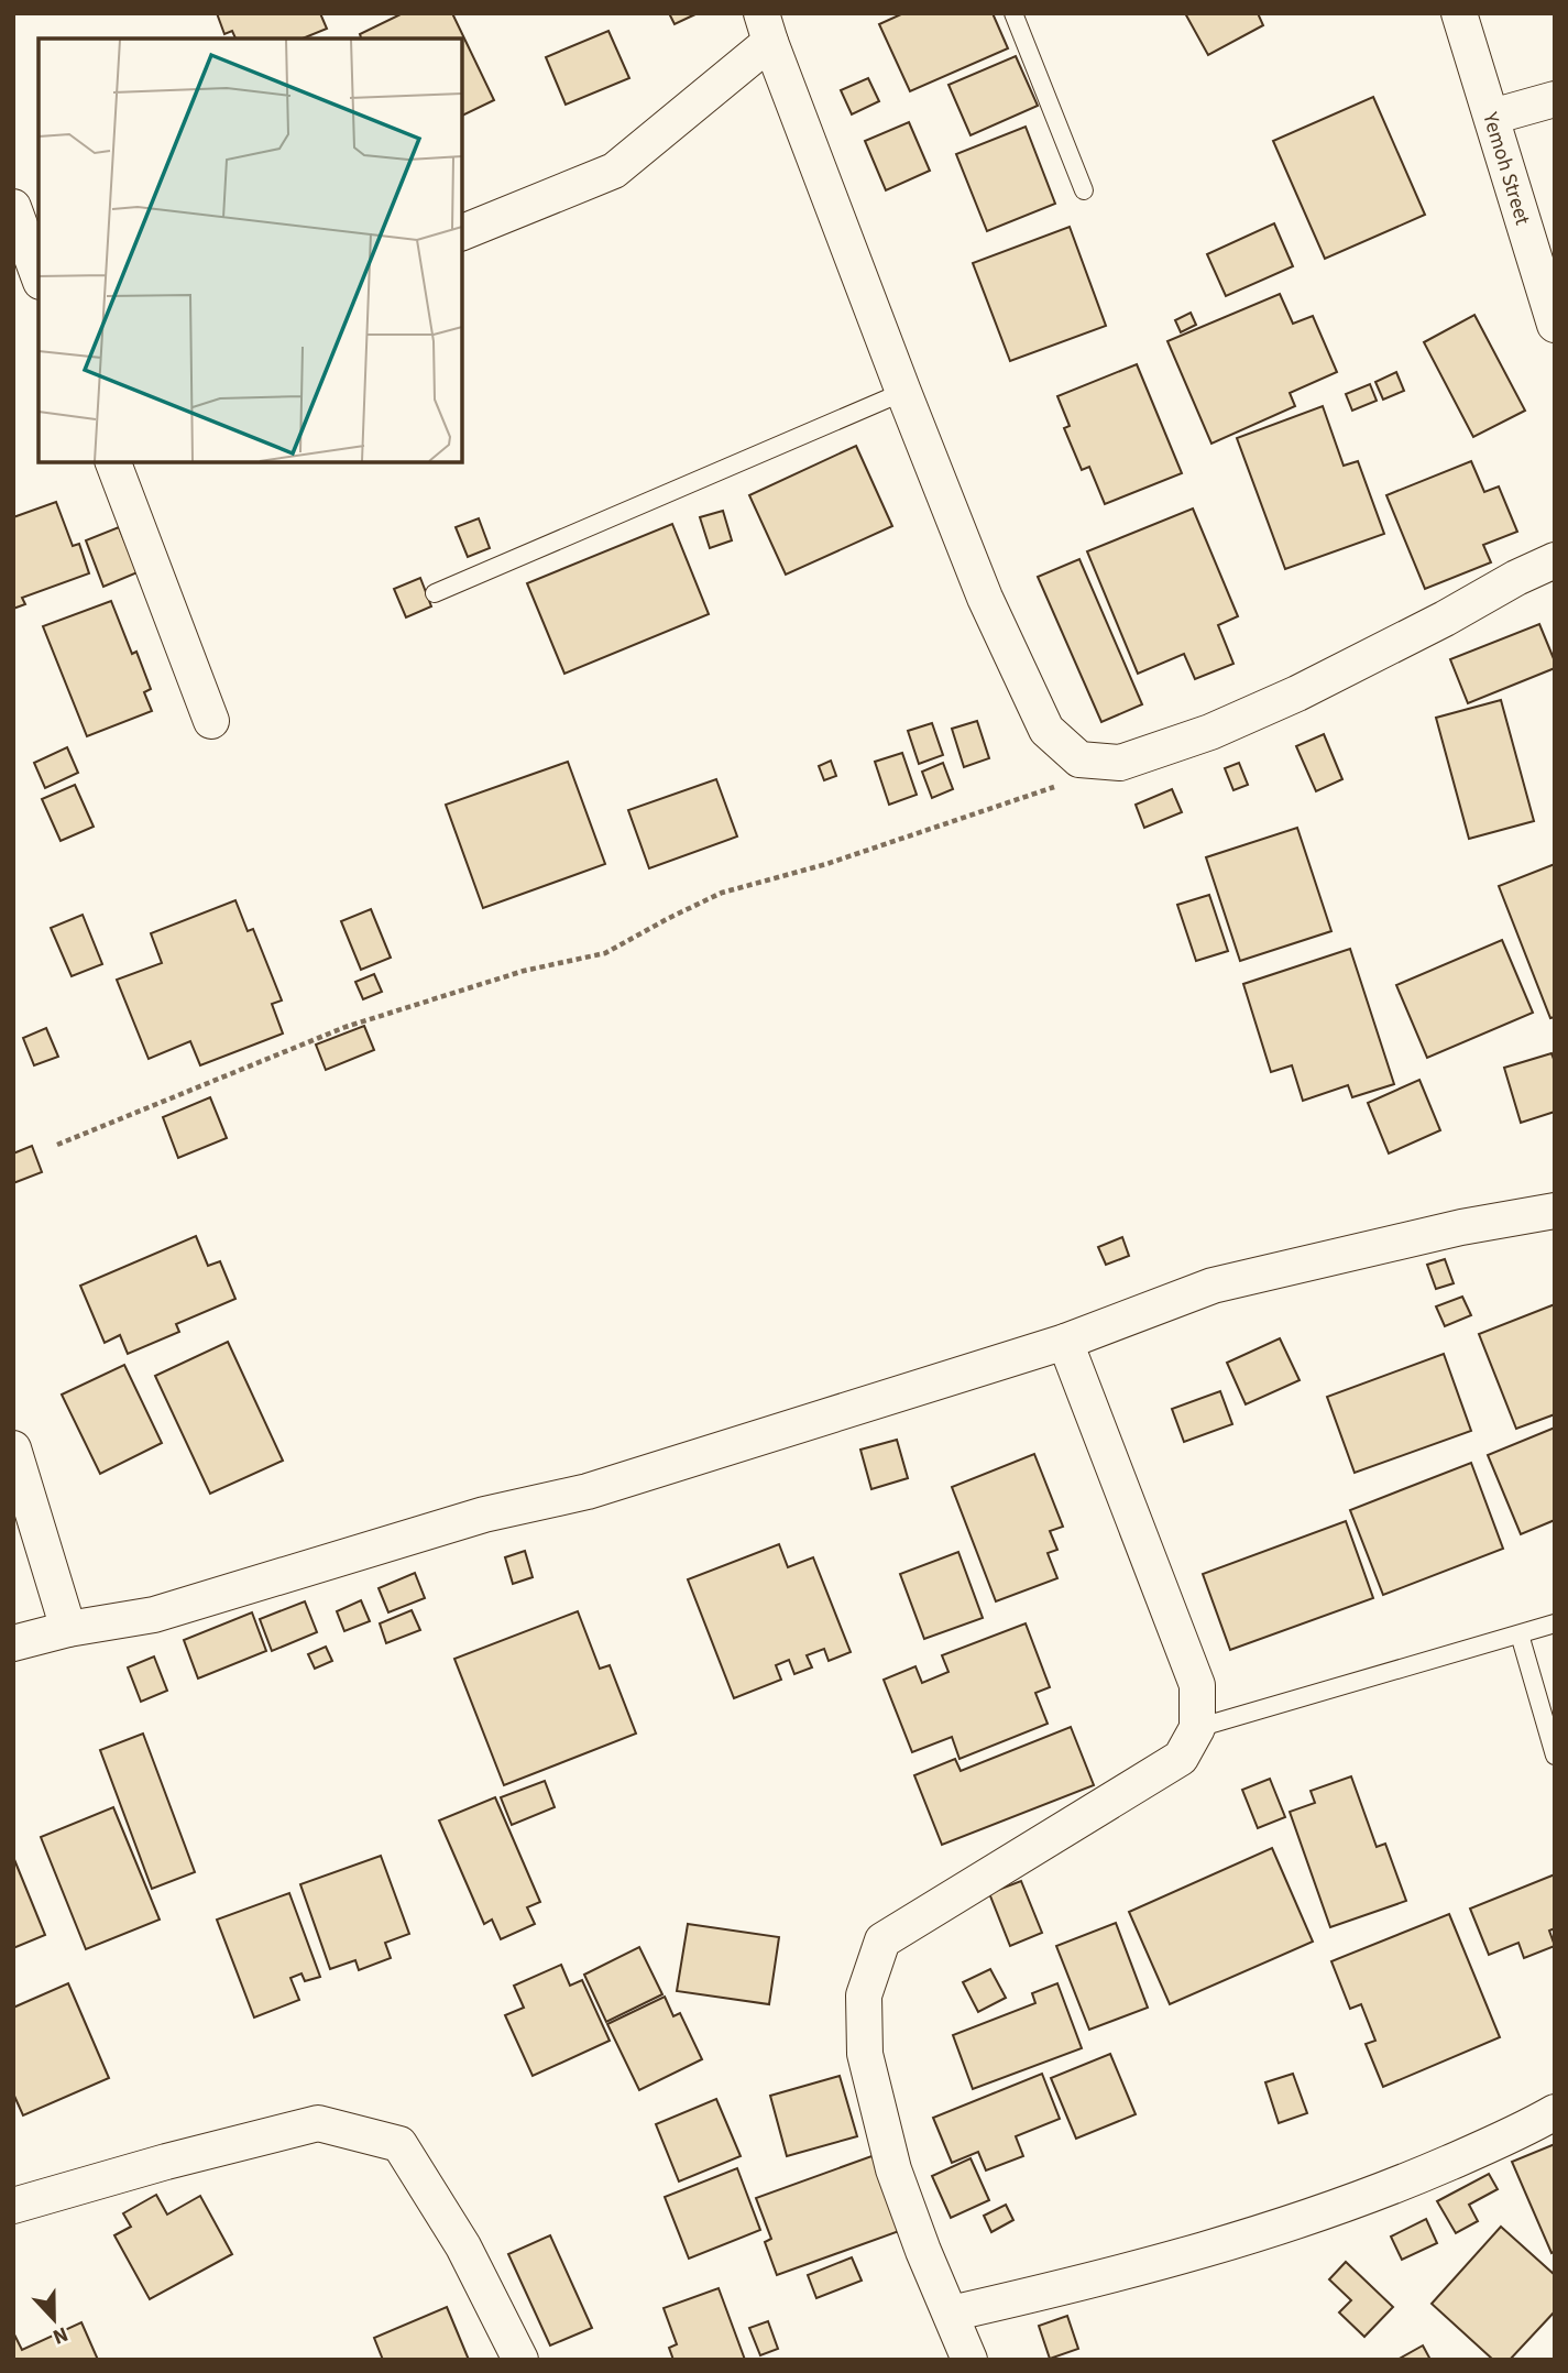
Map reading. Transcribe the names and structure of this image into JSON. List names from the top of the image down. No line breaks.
{"streets":{"street":["Yemoh Street"]},"north":"bottom"}
